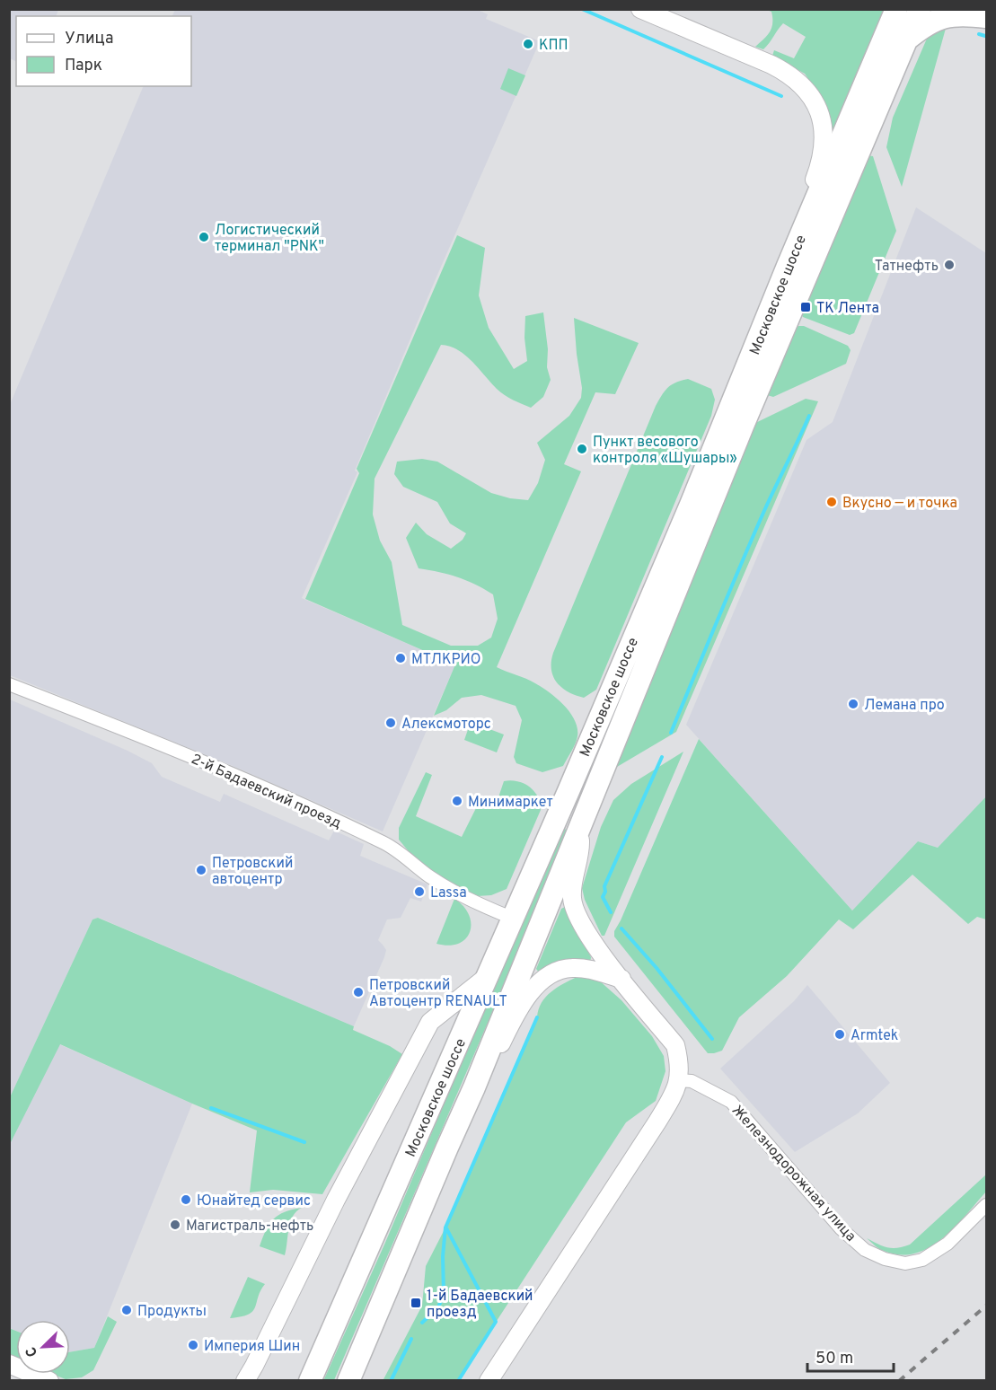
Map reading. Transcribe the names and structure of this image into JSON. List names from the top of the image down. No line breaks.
{"streets":{"highway":["Московское шоссе"],"street":["2-й Бадаевский проезд","Железнодорожная улица"]},"crossings":[["Московское шоссе","2-й Бадаевский проезд"]],"places":{"other":["КПП","Логистический терминал \"PNK\"","Татнефть","Пункт весового контроля «Шушары»","Вкусно — и точка","МТЛКРИО","Лемана про","Алексмоторс","Минимаркет","Петровский автоцентр","Lassa","Петровский Автоцентр RENAULT","Armtek","Юнайтед сервис","Магистраль-нефть","Продукты","Империя Шин"],"transit":["ТК Лента","1-й Бадаевский проезд"]},"legend":["Улица","Парк"],"scale_bar":"50 m","north":"bottom left"}
